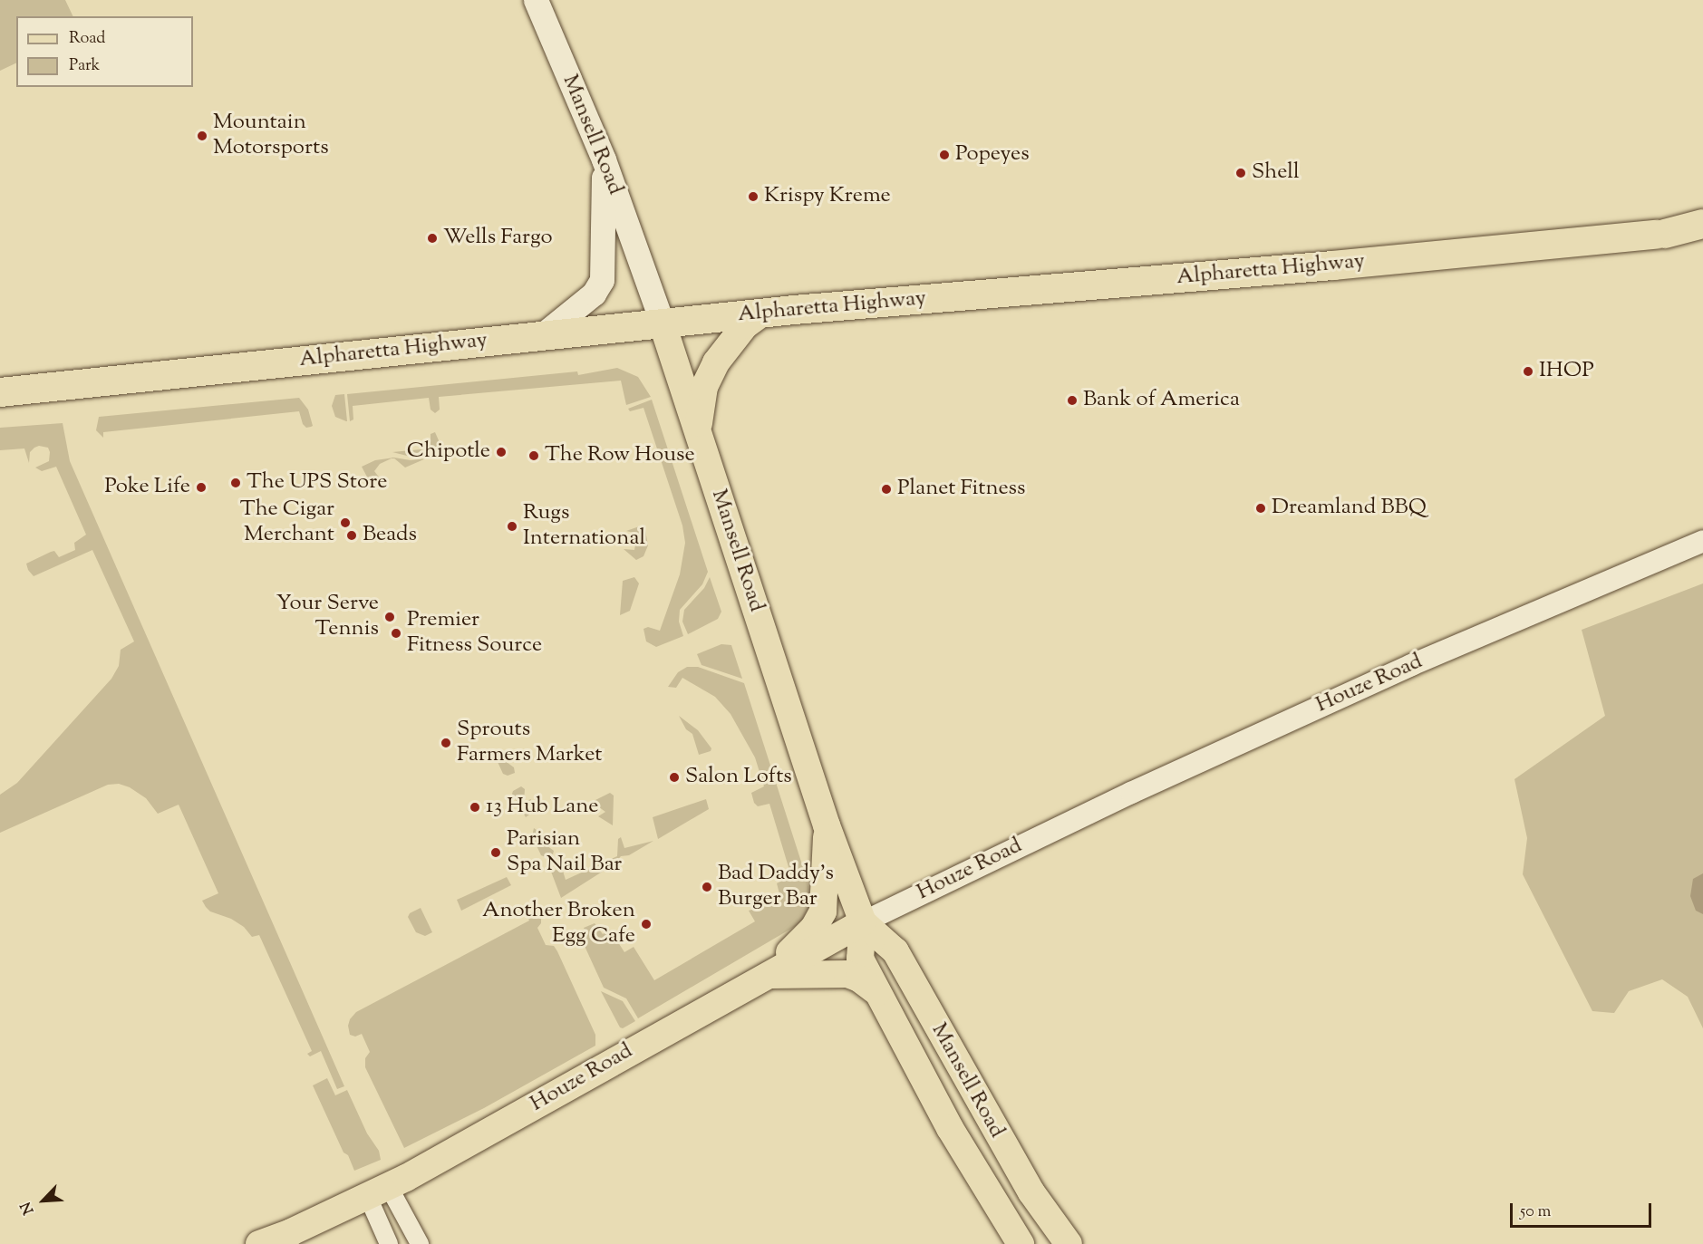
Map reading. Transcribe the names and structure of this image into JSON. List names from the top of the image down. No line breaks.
{"streets":{"highway":["Alpharetta Highway"],"main road":["Mansell Road","Houze Road"]},"crossings":[["Mansell Road","Alpharetta Highway"],["Mansell Road","Houze Road"]],"places":["Mountain Motorsports","Popeyes","Shell","Krispy Kreme","Wells Fargo","IHOP","Bank of America","Chipotle","The Row House","The UPS Store","Poke Life","Planet Fitness","Dreamland BBQ","The Cigar Merchant","Rugs International","Beads","Your Serve Tennis","Premier Fitness Source","Sprouts Farmers Market","Salon Lofts","13 Hub Lane","Parisian Spa Nail Bar","Bad Daddy's Burger Bar","Another Broken Egg Cafe"],"legend":["Road","Park"],"scale_bar":"50 m","north":"bottom left"}
